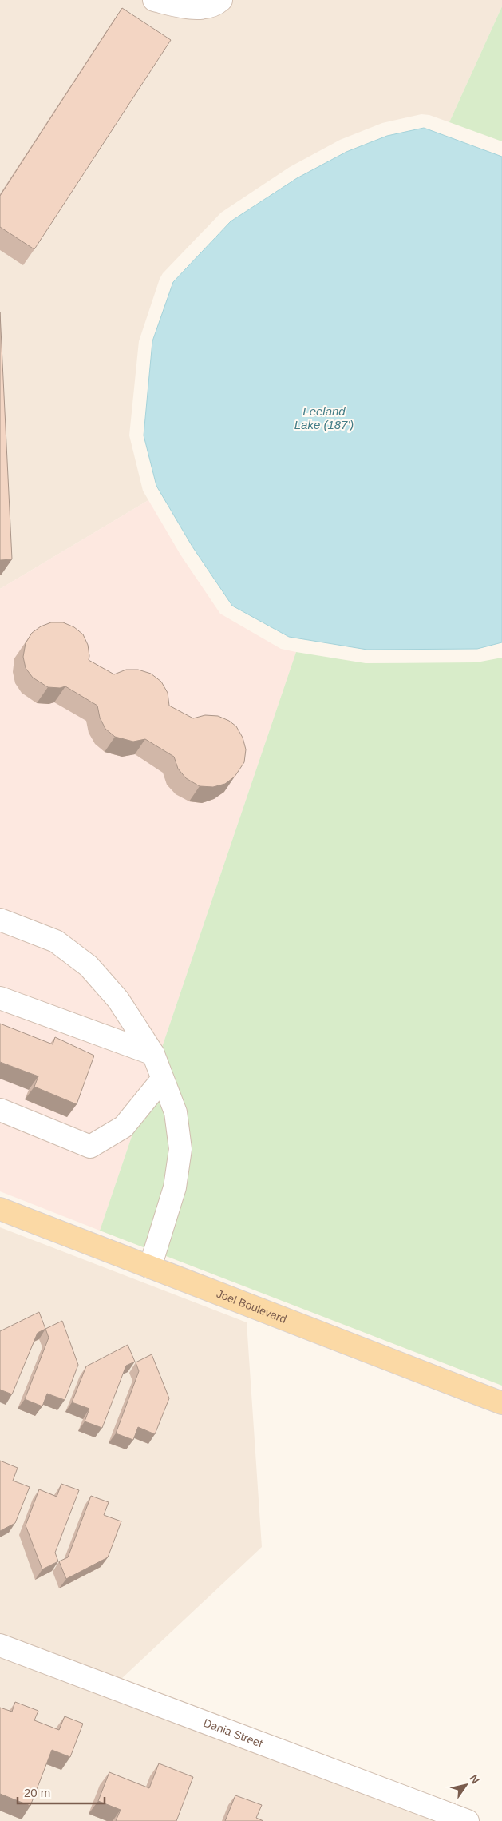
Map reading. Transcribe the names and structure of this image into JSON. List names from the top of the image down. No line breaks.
{"streets":{"main road":["Joel Boulevard"],"street":["Dania Street"]},"water":["Leeland Lake (187')"],"scale_bar":"20 m","north":"top right"}
